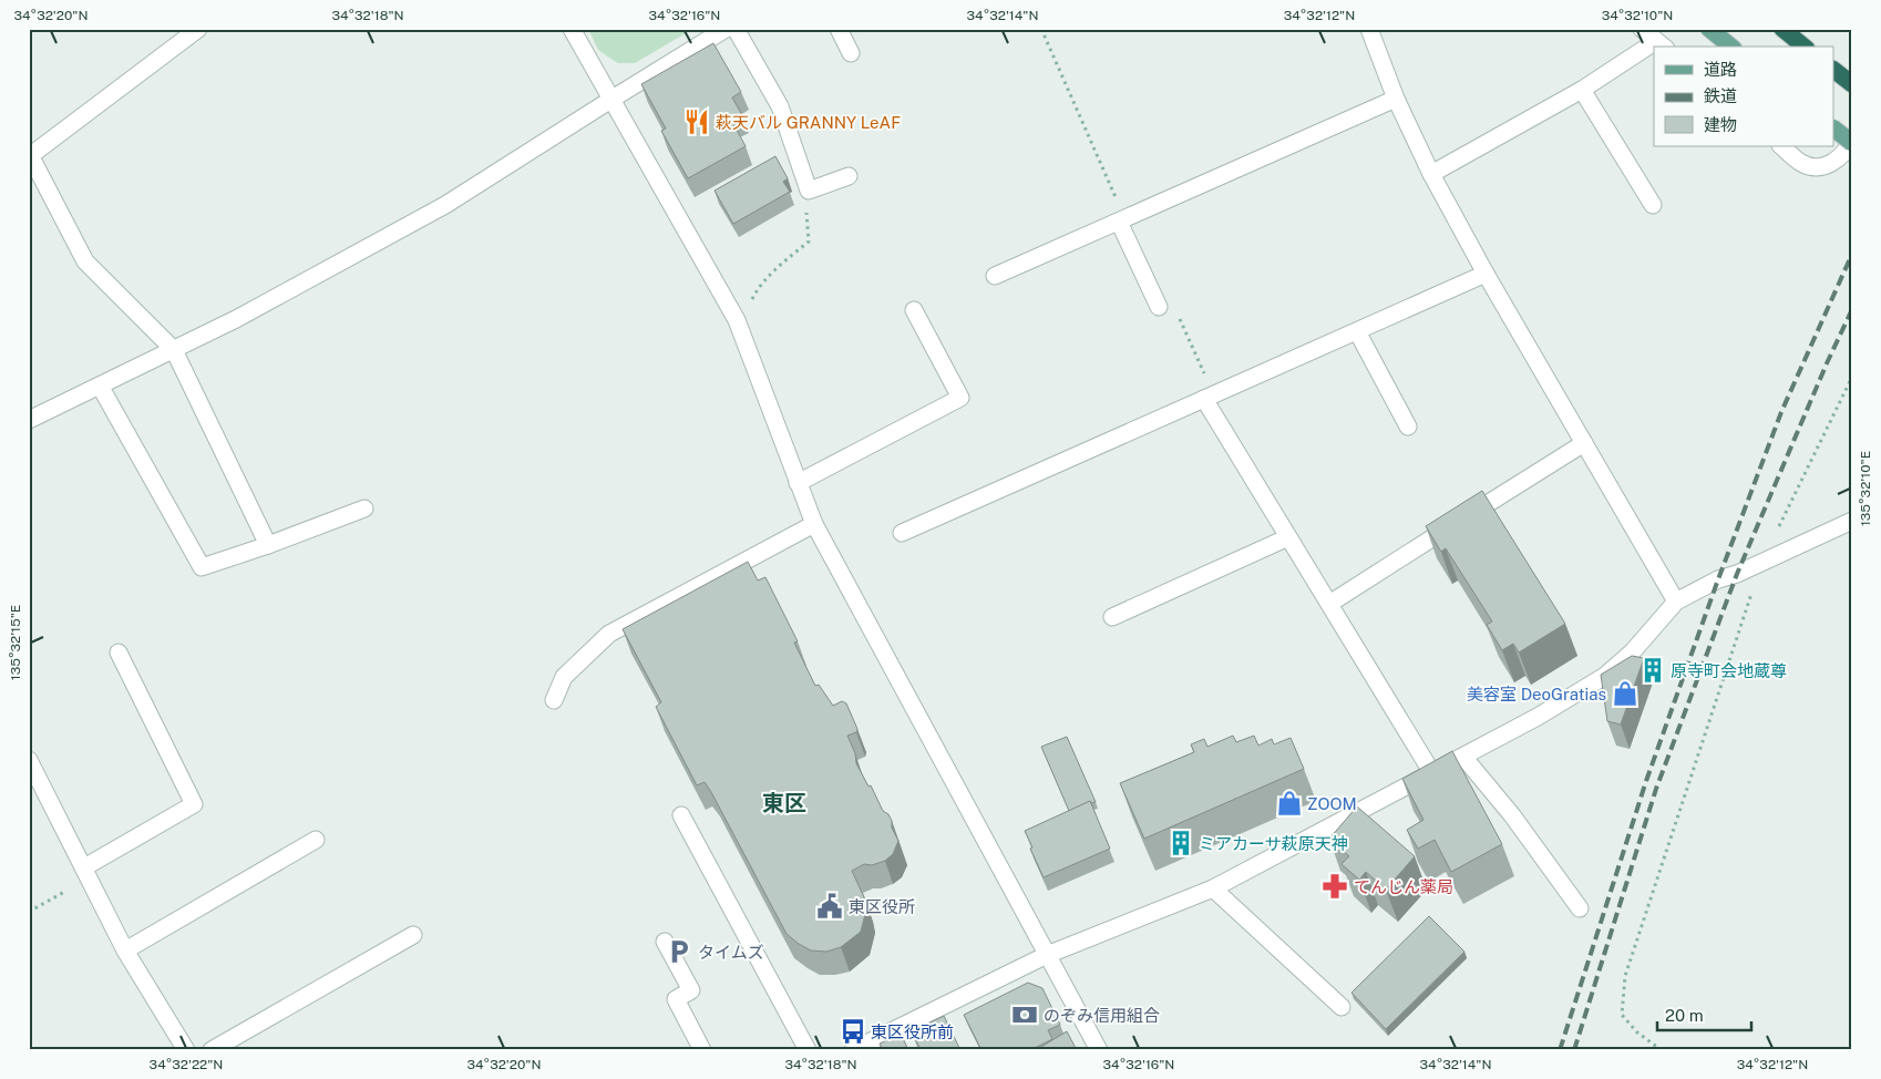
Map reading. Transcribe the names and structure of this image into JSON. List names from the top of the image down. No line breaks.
{"districts":["東区"],"places":{"restaurant":["萩天バル GRANNY LeAF"],"building":["原寺町会地蔵尊","ミアカーサ萩原天神"],"shop":["美容室 DeoGratias","ZOOM"],"pharmacy":["てんじん薬局"],"public building":["東区役所"],"parking":["タイムズ"],"bank":["のぞみ信用組合"],"bus stop":["東区役所前"]},"legend":["道路","鉄道","建物"],"scale_bar":"20 m","coordinates":["34°32'20\"N","34°32'18\"N","34°32'16\"N","34°32'14\"N","34°32'12\"N","34°32'10\"N","135°32'10\"E","135°32'15\"E","34°32'22\"N"]}
